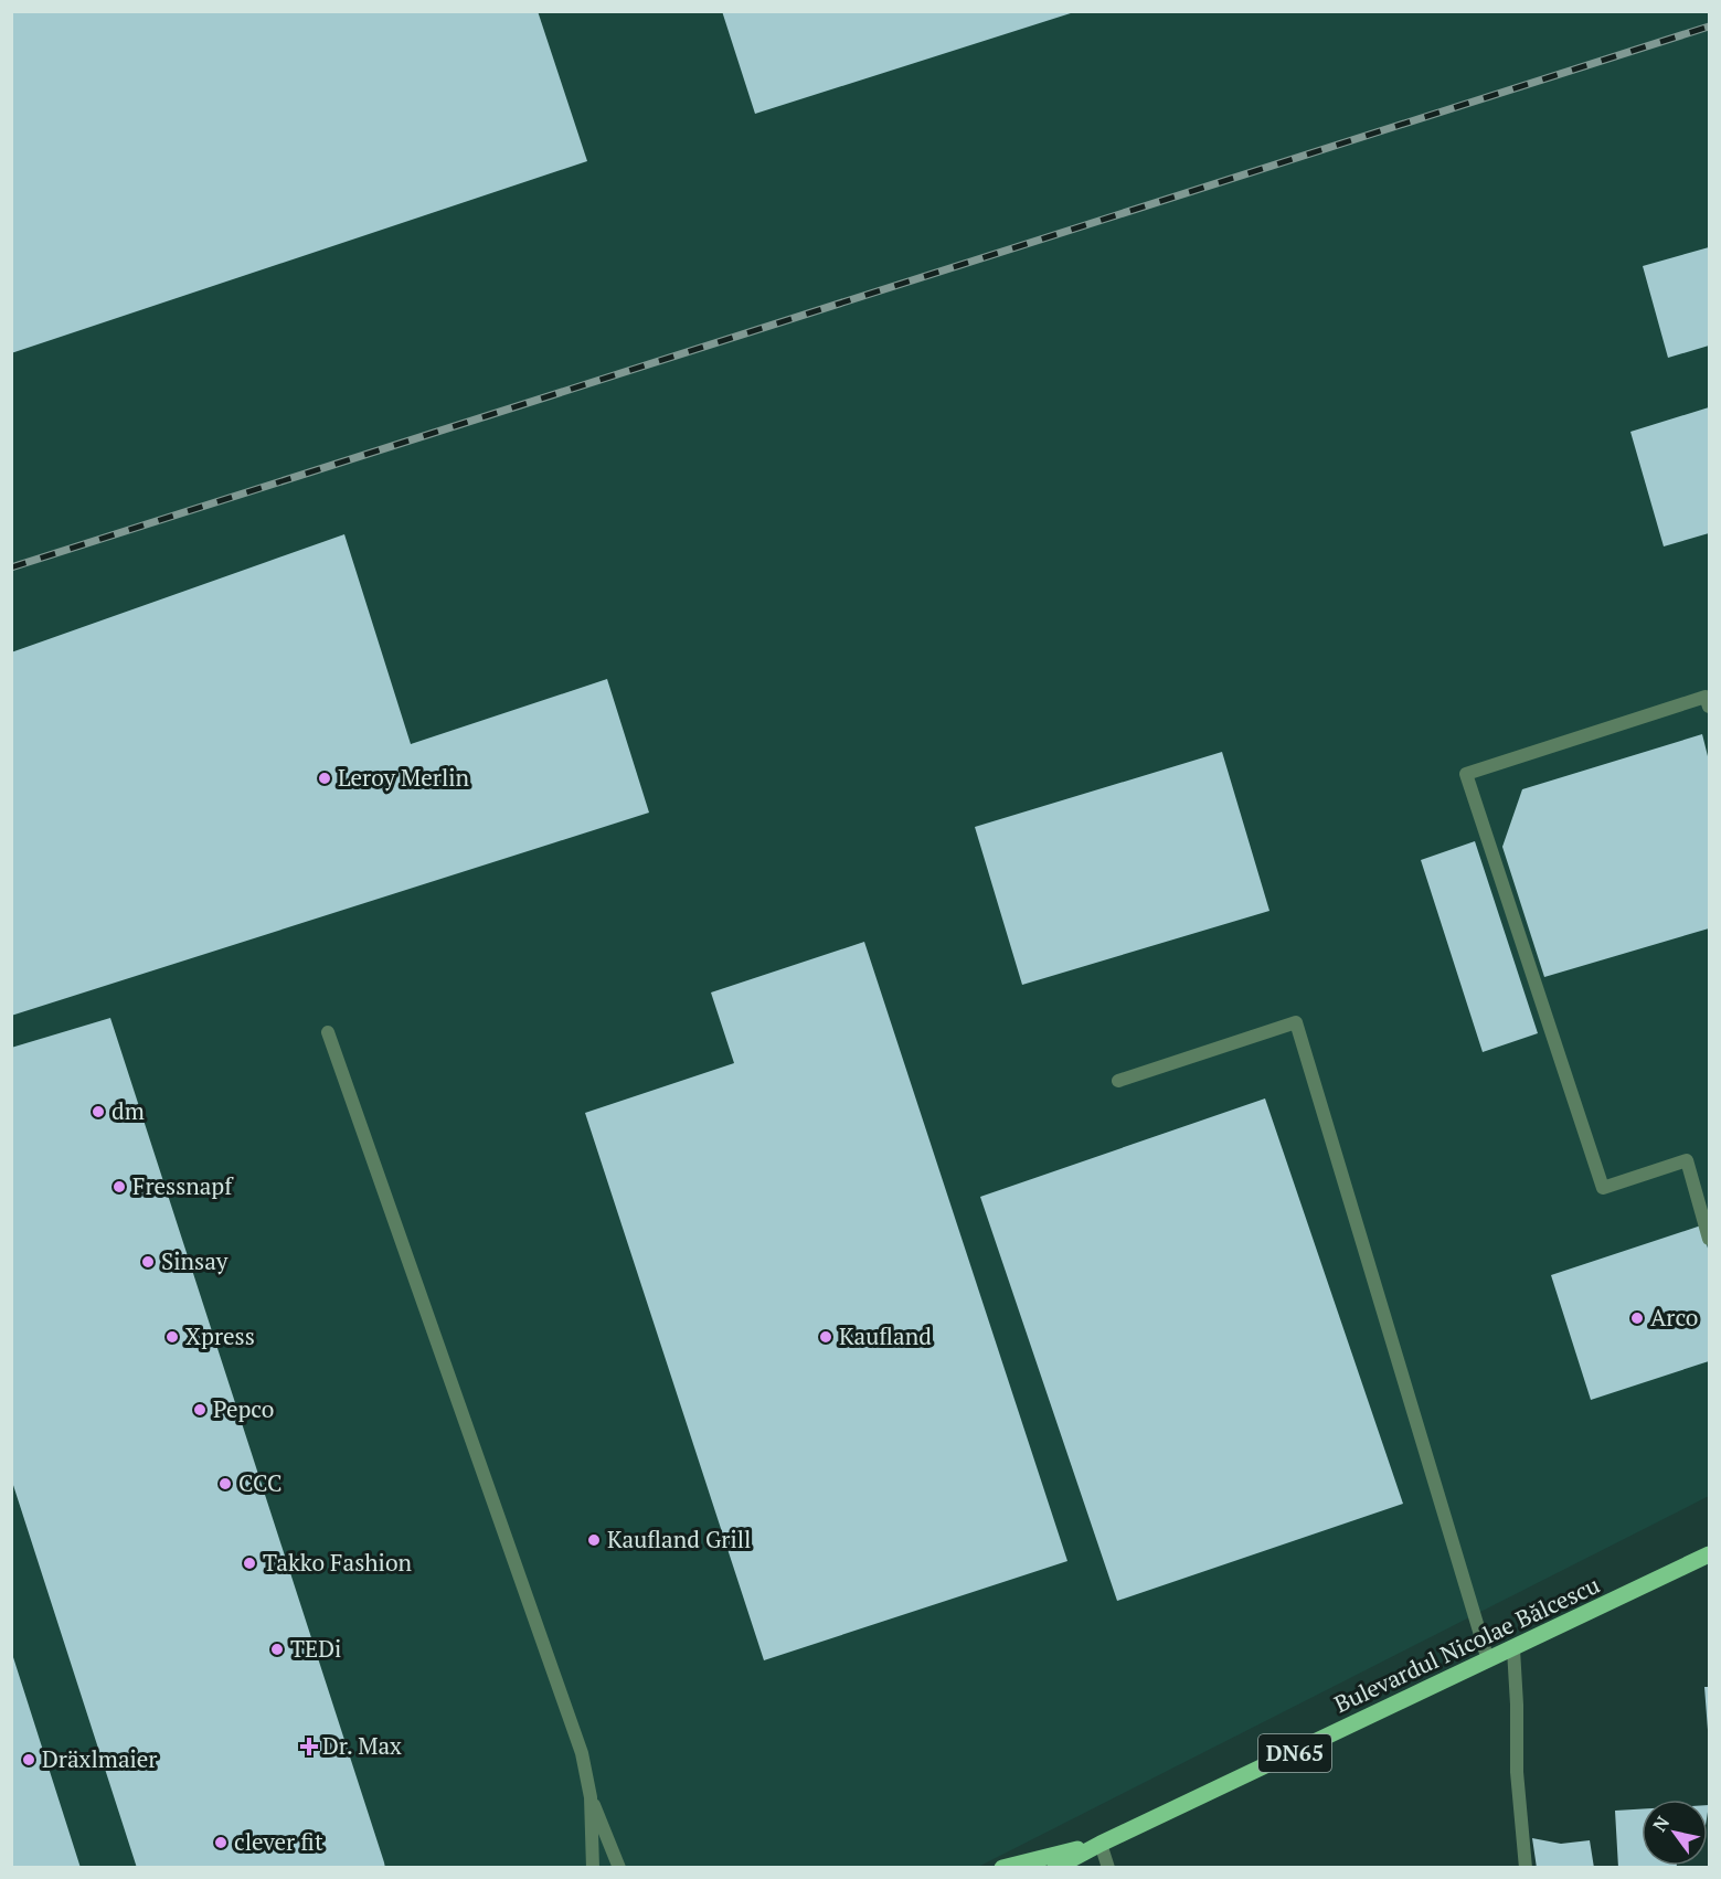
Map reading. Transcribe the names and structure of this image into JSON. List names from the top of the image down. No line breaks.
{"streets":{"main road":["Bulevardul Nicolae Bălcescu","DN65"]},"crossings":[["Bulevardul Nicolae Bălcescu","DN65"]],"places":{"other":["Leroy Merlin","dm","Fressnapf","Sinsay","Arco","Xpress","Kaufland","Pepco","CCC","Kaufland Grill","Takko Fashion","TEDi","Dräxlmaier","clever fit"],"health":["Dr. Max"]},"north":"top left"}
